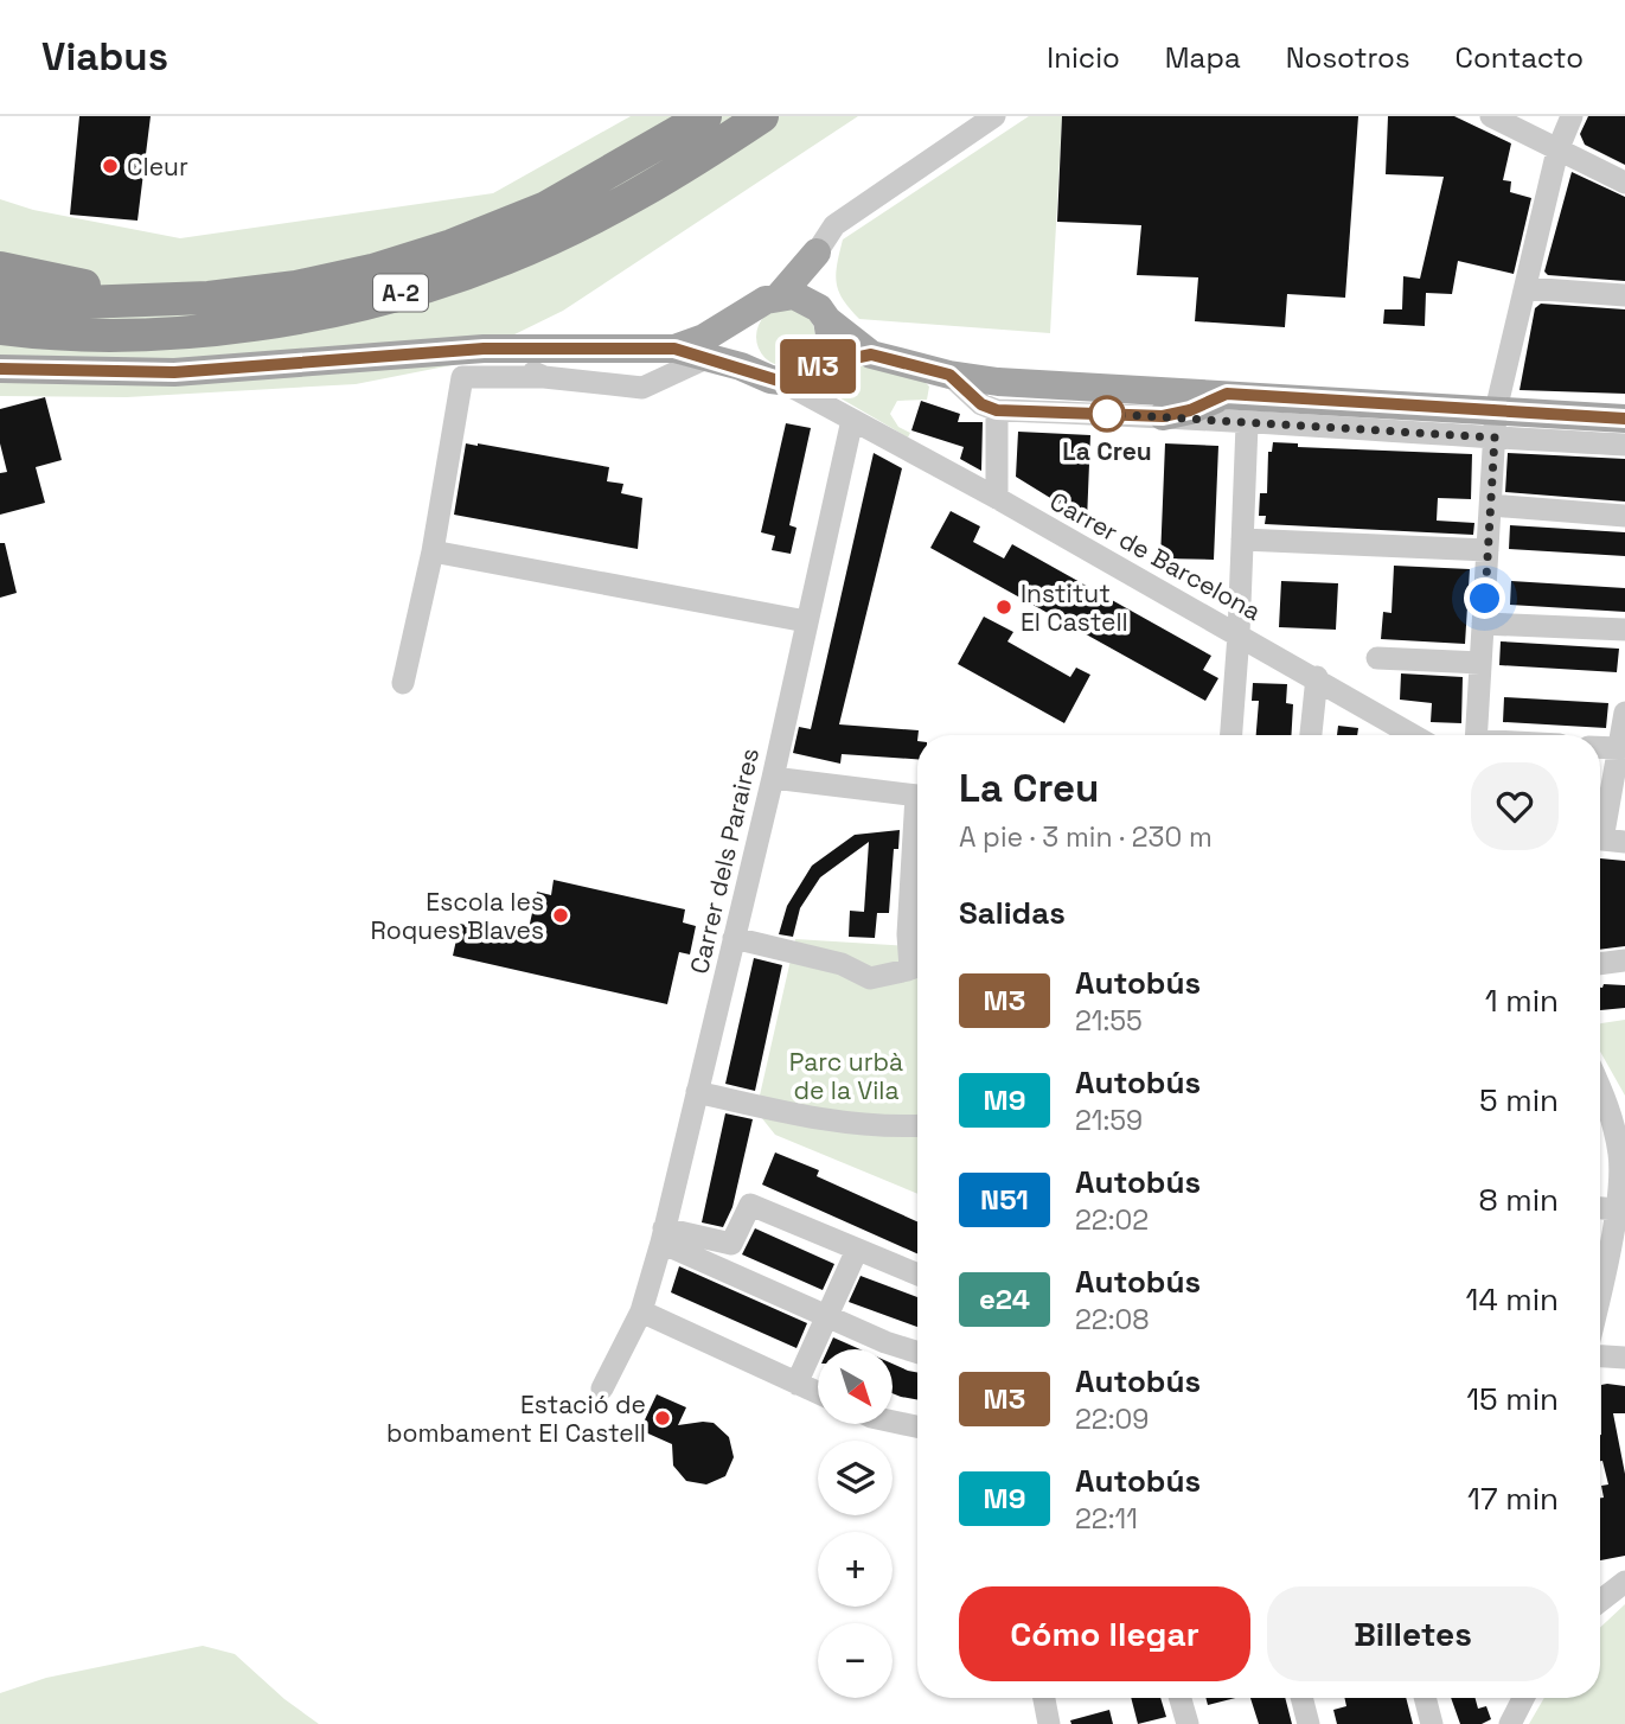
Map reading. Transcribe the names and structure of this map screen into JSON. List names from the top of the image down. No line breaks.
{"streets":{"highway":["A-2"],"street":["Carrer de Barcelona","Carrer dels Paraires"]},"crossings":[["Carrer de Barcelona","Carrer dels Paraires"]],"parks":["Parc urbà de la Vila"],"places":["Cleur","La Creu","Institut El Castell","Escola les Roques Blaves","Estació de bombament El Castell"],"lines":["bus line M3"],"north":"bottom right","page":{"header":"Viabus","nav":["Inicio","Mapa","Nosotros","Contacto"],"on_map":"M3","heading":[["La Creu","A pie · 3 min · 230 m"],"Salidas"],"list":[{"mark":"M3","name":"Autobús","note":"21:55","value":"1 min"},{"mark":"M9","name":"Autobús","note":"21:59","value":"5 min"},{"mark":"N51","name":"Autobús","note":"22:02","value":"8 min"},{"mark":"e24","name":"Autobús","note":"22:08","value":"14 min"},{"mark":"M3","name":"Autobús","note":"22:09","value":"15 min"},{"mark":"M9","name":"Autobús","note":"22:11","value":"17 min"}],"map_buttons":["+","−"],"buttons":["Cómo llegar","Billetes"]}}
